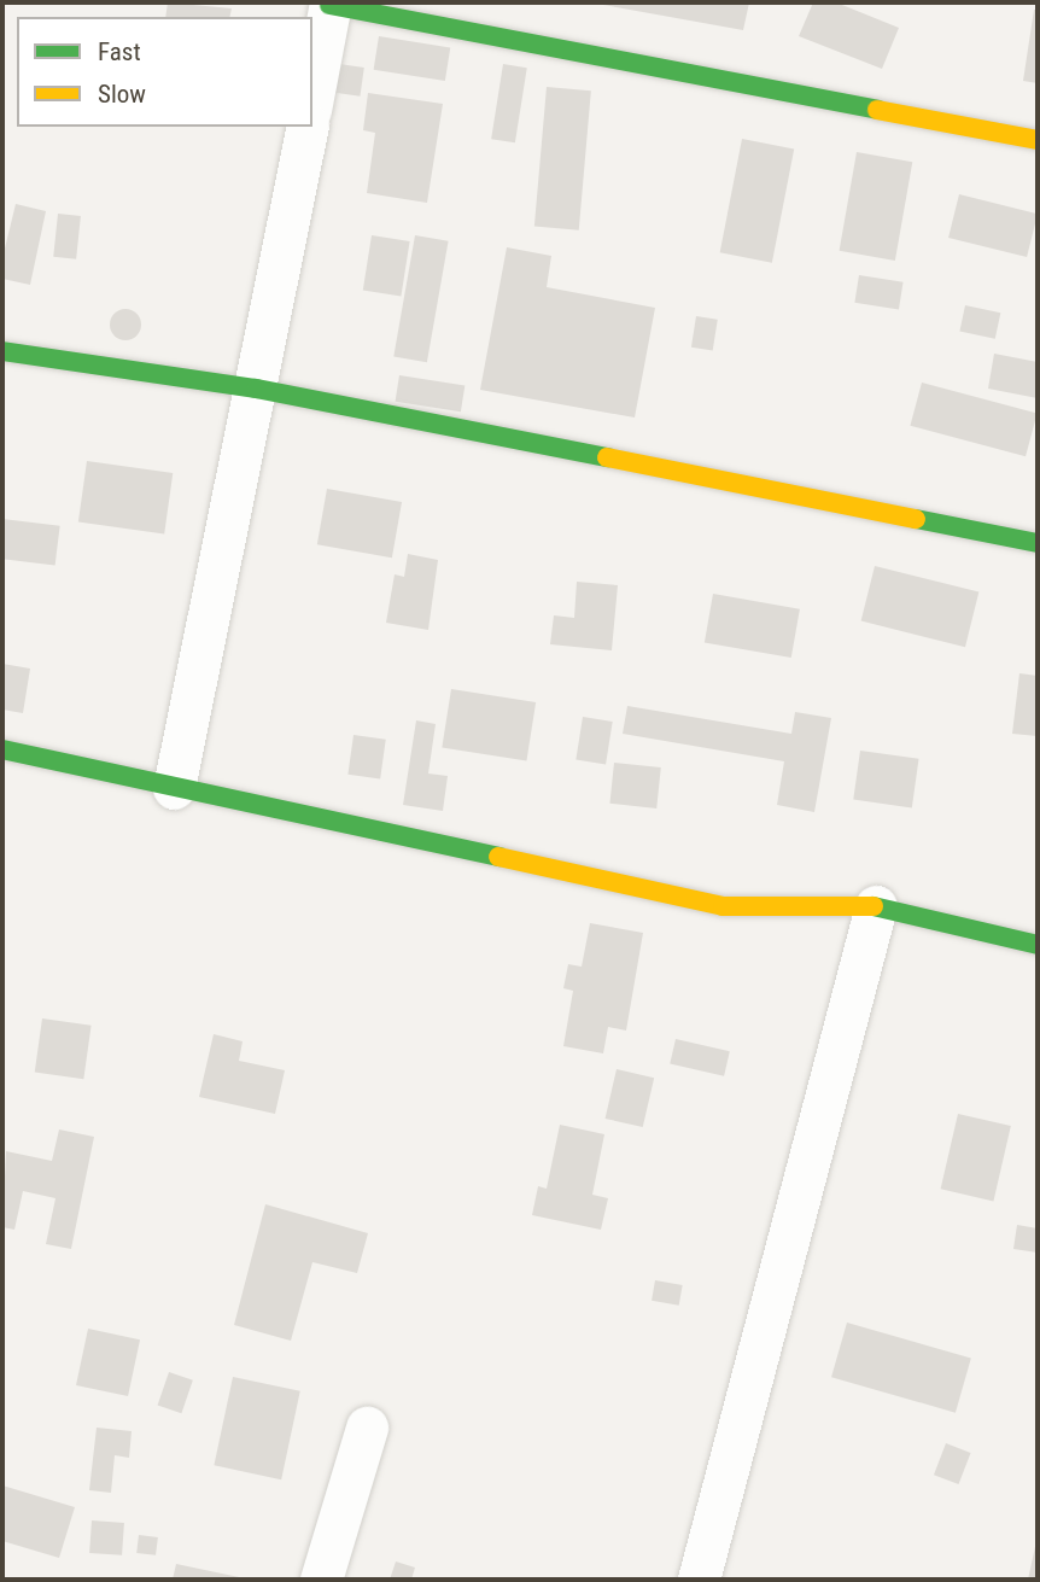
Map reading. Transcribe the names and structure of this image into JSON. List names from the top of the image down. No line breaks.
{"legend":["Fast","Slow"]}
